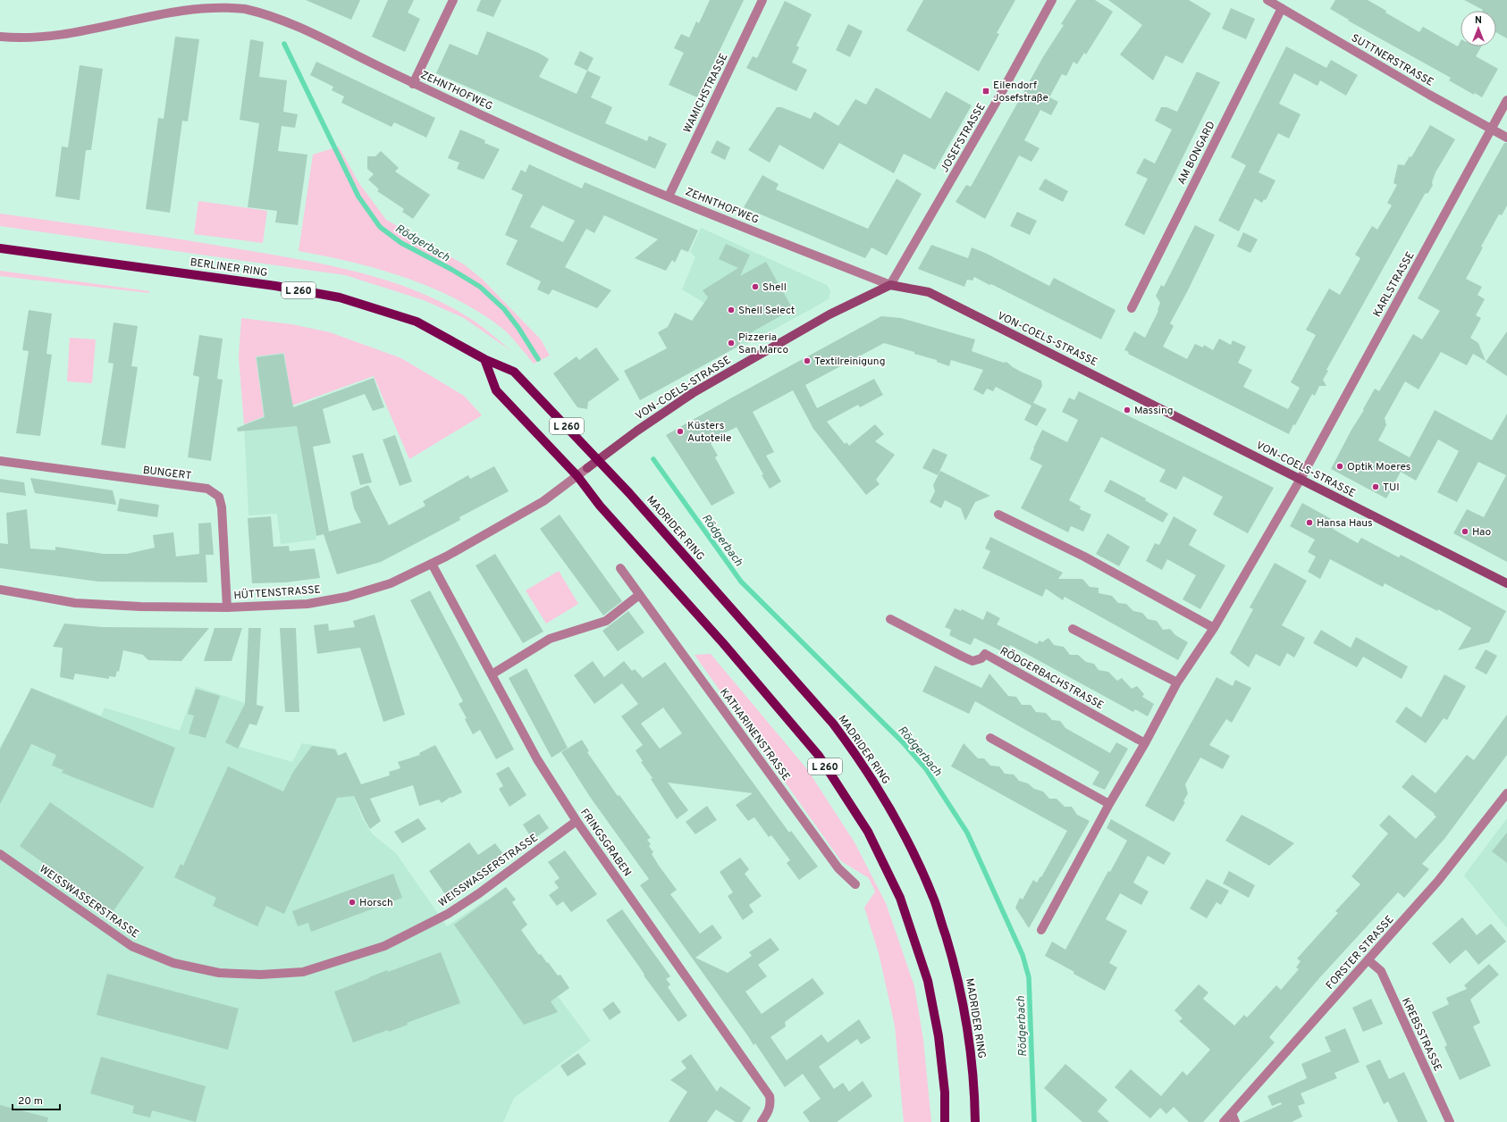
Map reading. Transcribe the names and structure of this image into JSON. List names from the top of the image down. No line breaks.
{"streets":{"main road":["BERLINER RING","L 260","VON-COELS-STRASSE","MADRIDER RING"],"street":["SUTTNERSTRASSE","ZEHNTHOFWEG","WAMICHSTRASSE","JOSEFSTRASSE","AM BONGARD","KARLSTRASSE","BUNGERT","HÜTTENSTRASSE","RÖDGERBACHSTRASSE","KATHARINENSTRASSE","FRINGSGRABEN","WEISSWASSERSTRASSE","FORSTER STRASSE","KREBSSTRASSE"]},"crossings":[["SUTTNERSTRASSE","AM BONGARD"],["SUTTNERSTRASSE","KARLSTRASSE"],["ZEHNTHOFWEG","WAMICHSTRASSE"],["ZEHNTHOFWEG","JOSEFSTRASSE"],["ZEHNTHOFWEG","VON-COELS-STRASSE"],["JOSEFSTRASSE","VON-COELS-STRASSE"],["BERLINER RING","L 260"],["BERLINER RING","VON-COELS-STRASSE"],["BERLINER RING","MADRIDER RING"],["KARLSTRASSE","VON-COELS-STRASSE"],["L 260","HÜTTENSTRASSE"],["VON-COELS-STRASSE","MADRIDER RING"],["VON-COELS-STRASSE","HÜTTENSTRASSE"],["BUNGERT","HÜTTENSTRASSE"],["HÜTTENSTRASSE","FRINGSGRABEN"],["FRINGSGRABEN","WEISSWASSERSTRASSE"],["FORSTER STRASSE","KREBSSTRASSE"]],"water":["Rödgerbach"],"places":{"transit":["Eilendorf Josefstraße"],"other":["Shell","Shell Select","Pizzeria San Marco","Textilreinigung","Massing","Küsters Autoteile","Optik Moeres","TUI","Hansa Haus","Hao","Horsch"]},"scale_bar":"20 m","north":"top"}
